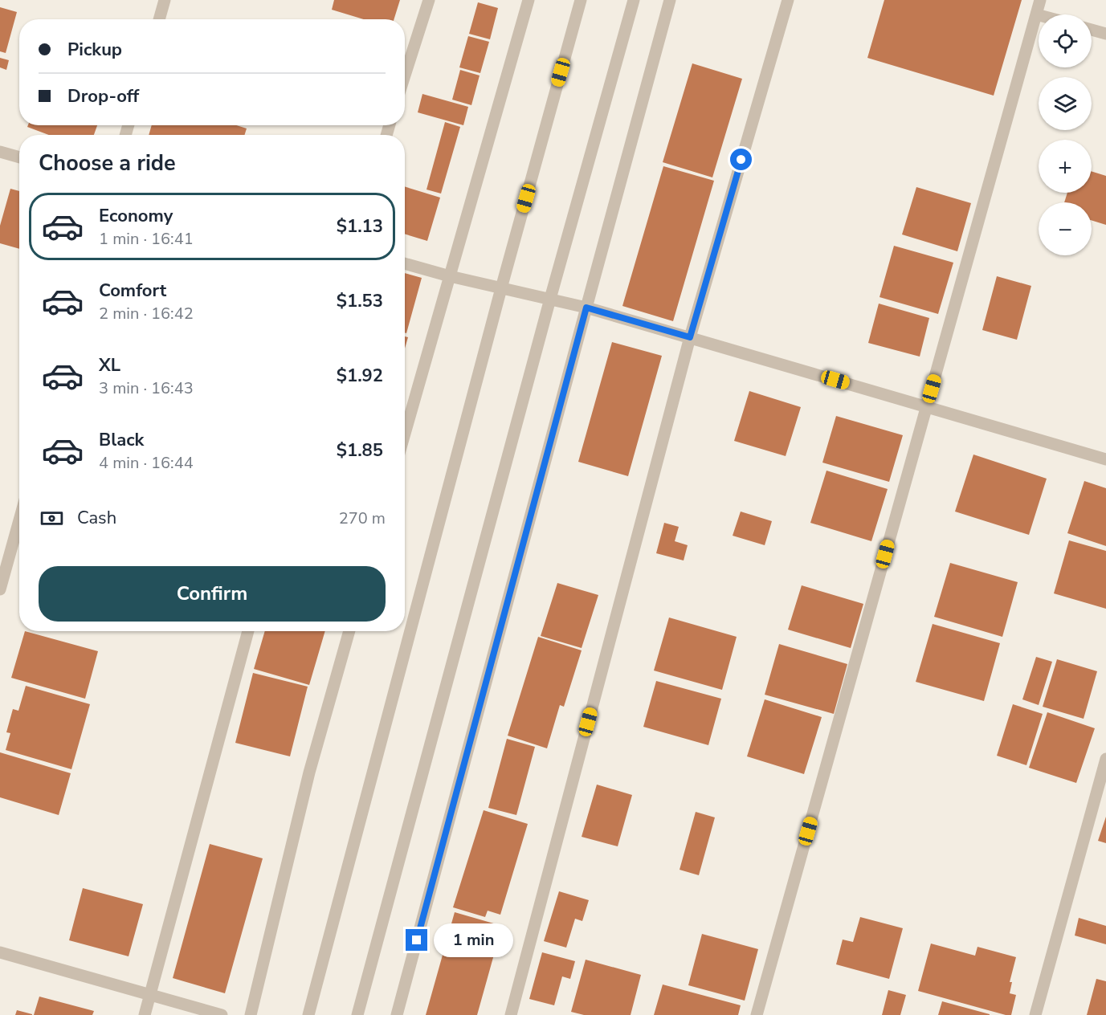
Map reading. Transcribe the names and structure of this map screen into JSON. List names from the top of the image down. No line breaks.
{"page":{"map_buttons":["+","−"],"banner":["Pickup","Drop-off"],"heading":"Choose a ride","list":[{"name":"Economy","note":"1 min · 16:41","value":"$1.13"},{"name":"Comfort","note":"2 min · 16:42","value":"$1.53"},{"name":"XL","note":"3 min · 16:43","value":"$1.92"},{"name":"Black","note":"4 min · 16:44","value":"$1.85"}],"pay":["Cash","270 m"],"buttons":"Confirm","bubble":"1 min"}}
